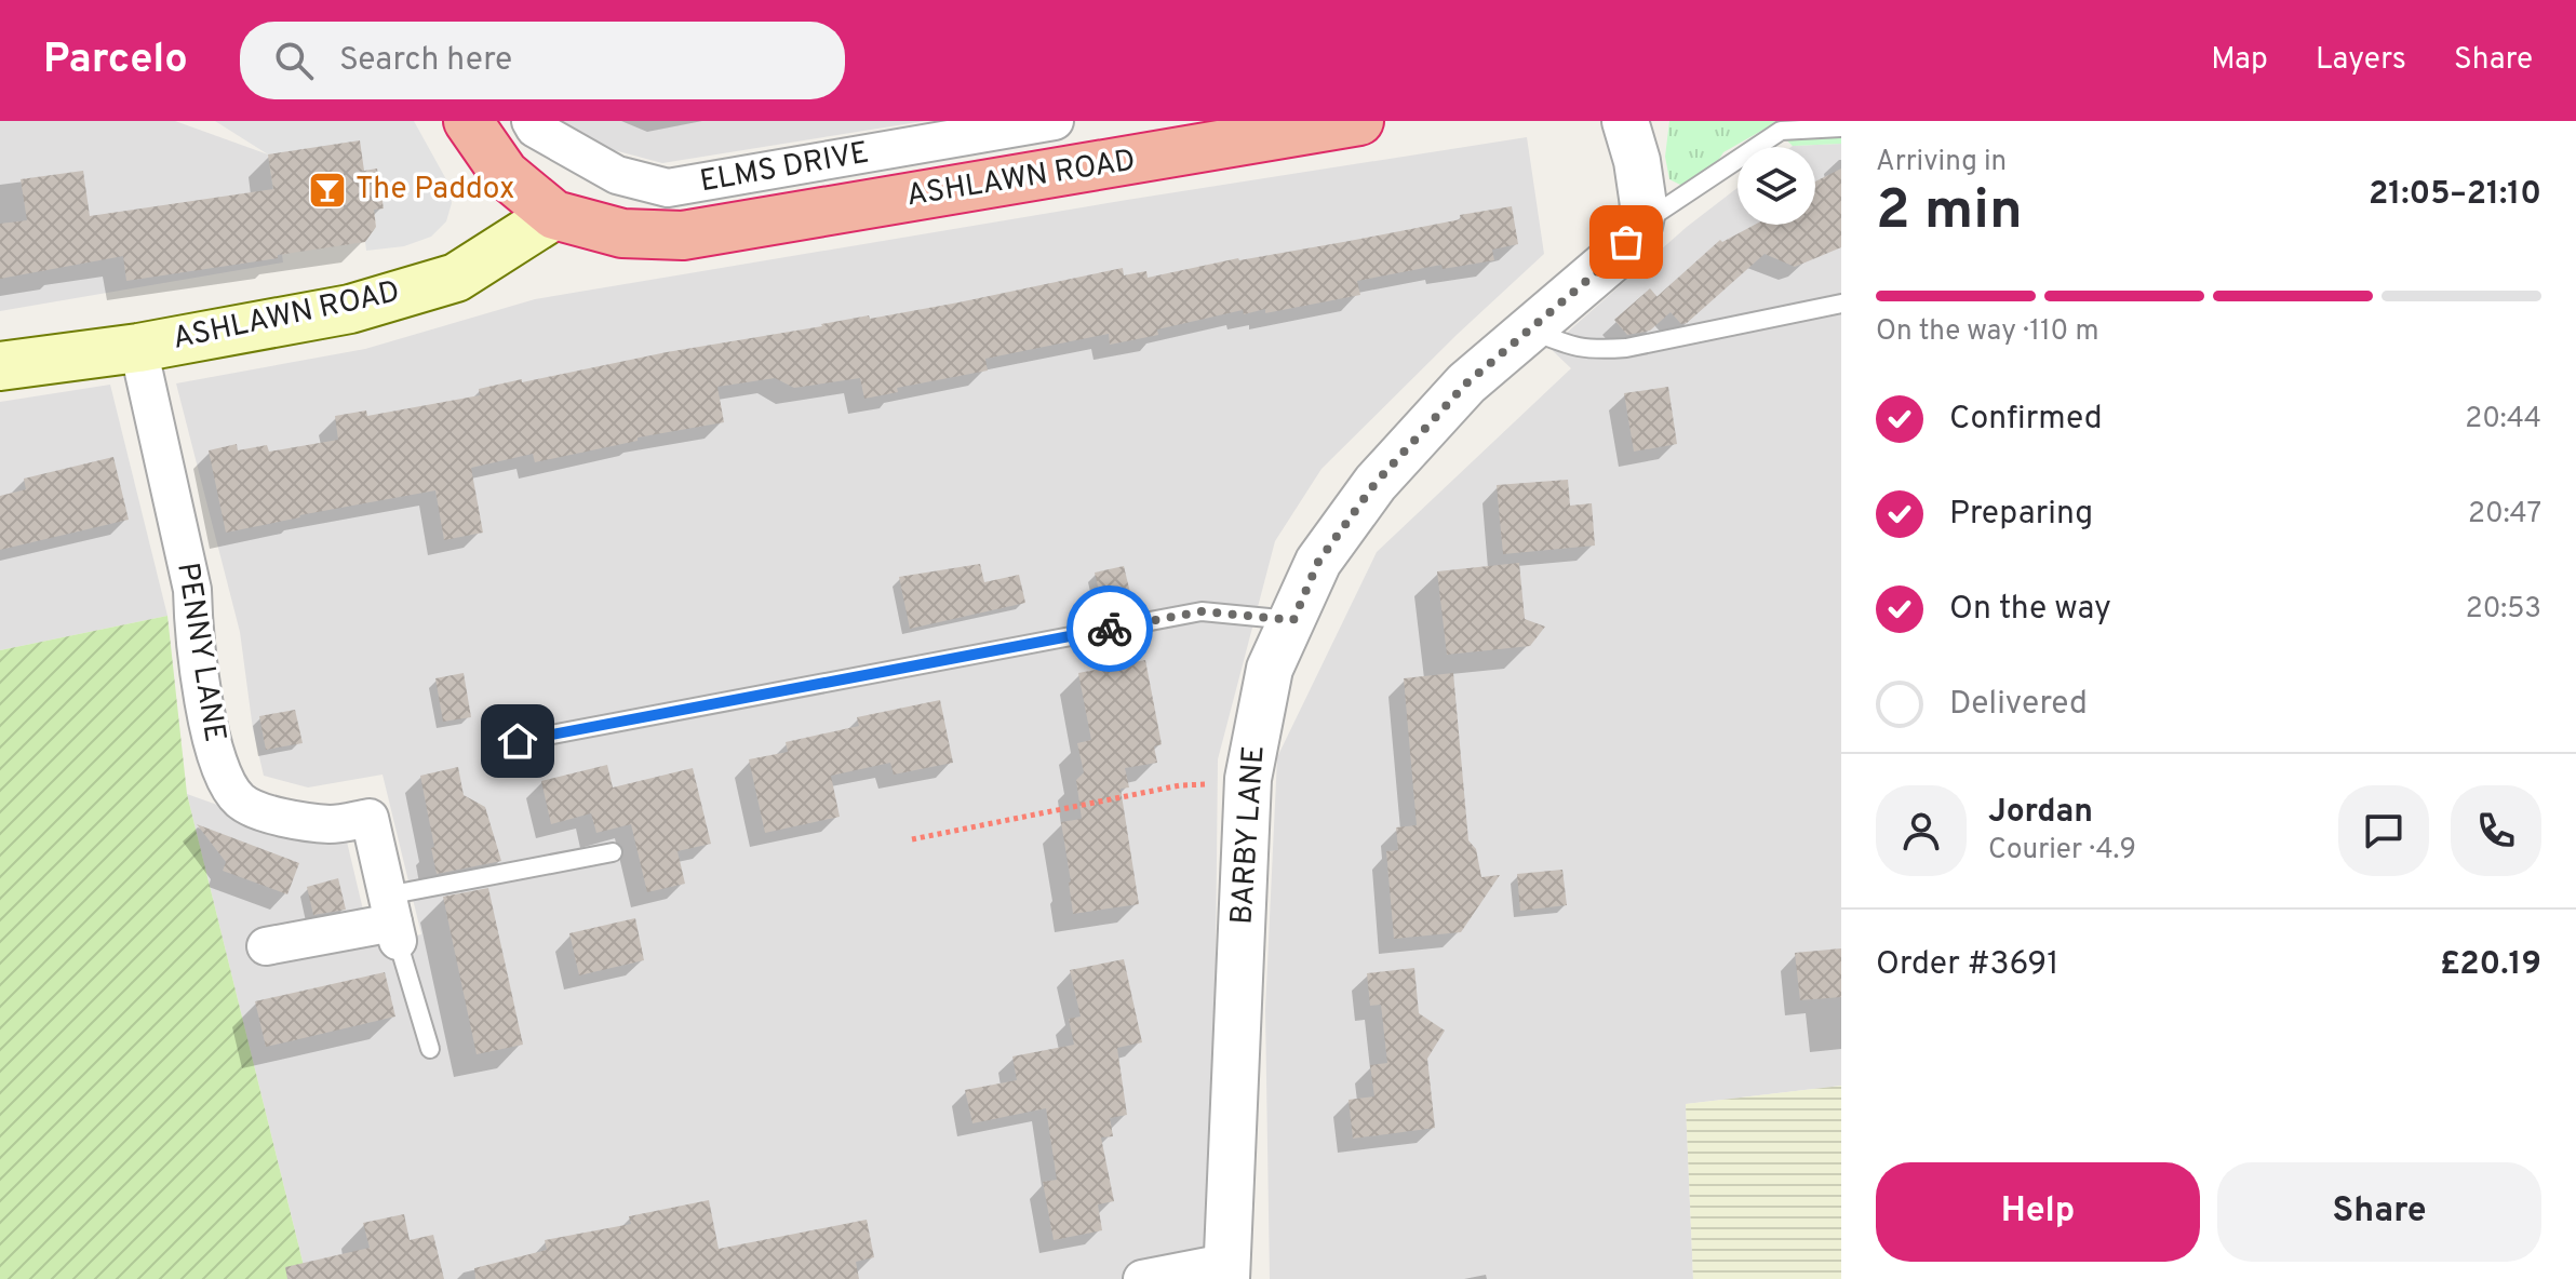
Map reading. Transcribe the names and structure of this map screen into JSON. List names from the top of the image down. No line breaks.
{"streets":{"highway":["ASHLAWN ROAD"],"street":["ELMS DRIVE","PENNY LANE","BARBY LANE"]},"crossings":[["ASHLAWN ROAD","PENNY LANE"]],"places":{"bar":["The Paddox"]},"page":{"header":"Parcelo","search":"Search here","nav":["Map","Layers","Share"],"heading":["2 min","Arriving in","21:05–21:10"],"panel":["Jordan","Courier · 4.9","Order #3691","£20.19"],"bar":"On the way · 110 m","list":[["Confirmed","20:44"],["Preparing","20:47"],["On the way","20:53"],"Delivered"],"buttons":["Help","Share"]}}
